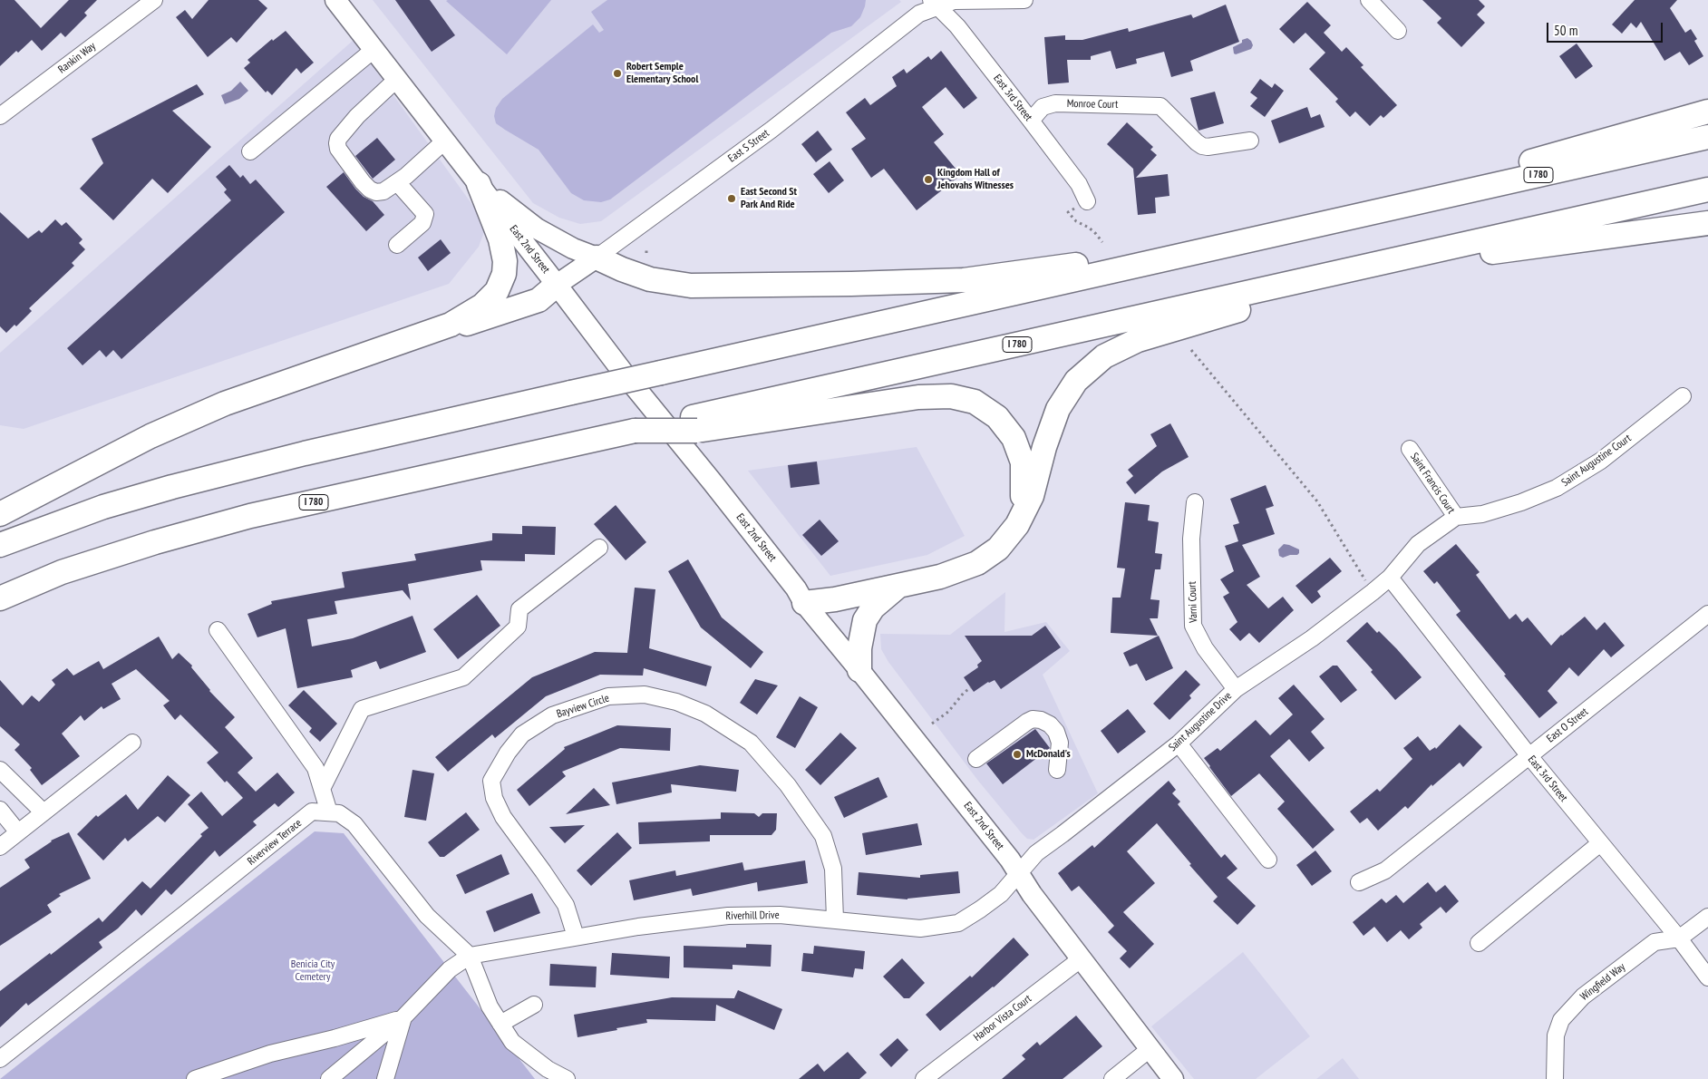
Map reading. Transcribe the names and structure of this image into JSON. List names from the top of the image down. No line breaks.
{"streets":{"highway":["I 780"],"main road":["East S Street","East 2nd Street"],"street":["Rankin Way","East 3rd Street","Monroe Court","Saint Augustine Court","Saint Francis Court","Varni Court","Bayview Circle","Saint Augustine Drive","East O Street","Riverview Terrace","Riverhill Drive","Wingfield Way","Harbor Vista Court"]},"crossings":[["East 3rd Street","Monroe Court"],["East 3rd Street","East S Street"],["East 3rd Street","Saint Augustine Court"],["East 3rd Street","Saint Augustine Drive"],["East 3rd Street","East O Street"],["East 3rd Street","Wingfield Way"],["East S Street","East 2nd Street"],["East 2nd Street","Saint Augustine Drive"],["East 2nd Street","Riverhill Drive"],["East 2nd Street","Harbor Vista Court"],["Saint Augustine Court","Saint Francis Court"],["Saint Augustine Court","Saint Augustine Drive"],["Varni Court","Saint Augustine Drive"],["Bayview Circle","Riverhill Drive"],["Saint Augustine Drive","Riverhill Drive"],["Riverview Terrace","Riverhill Drive"]],"parks":["Benicia City Cemetery"],"places":["Robert Semple Elementary School","Kingdom Hall of Jehovahs Witnesses","East Second St Park And Ride","McDonald's"],"scale_bar":"50 m"}
